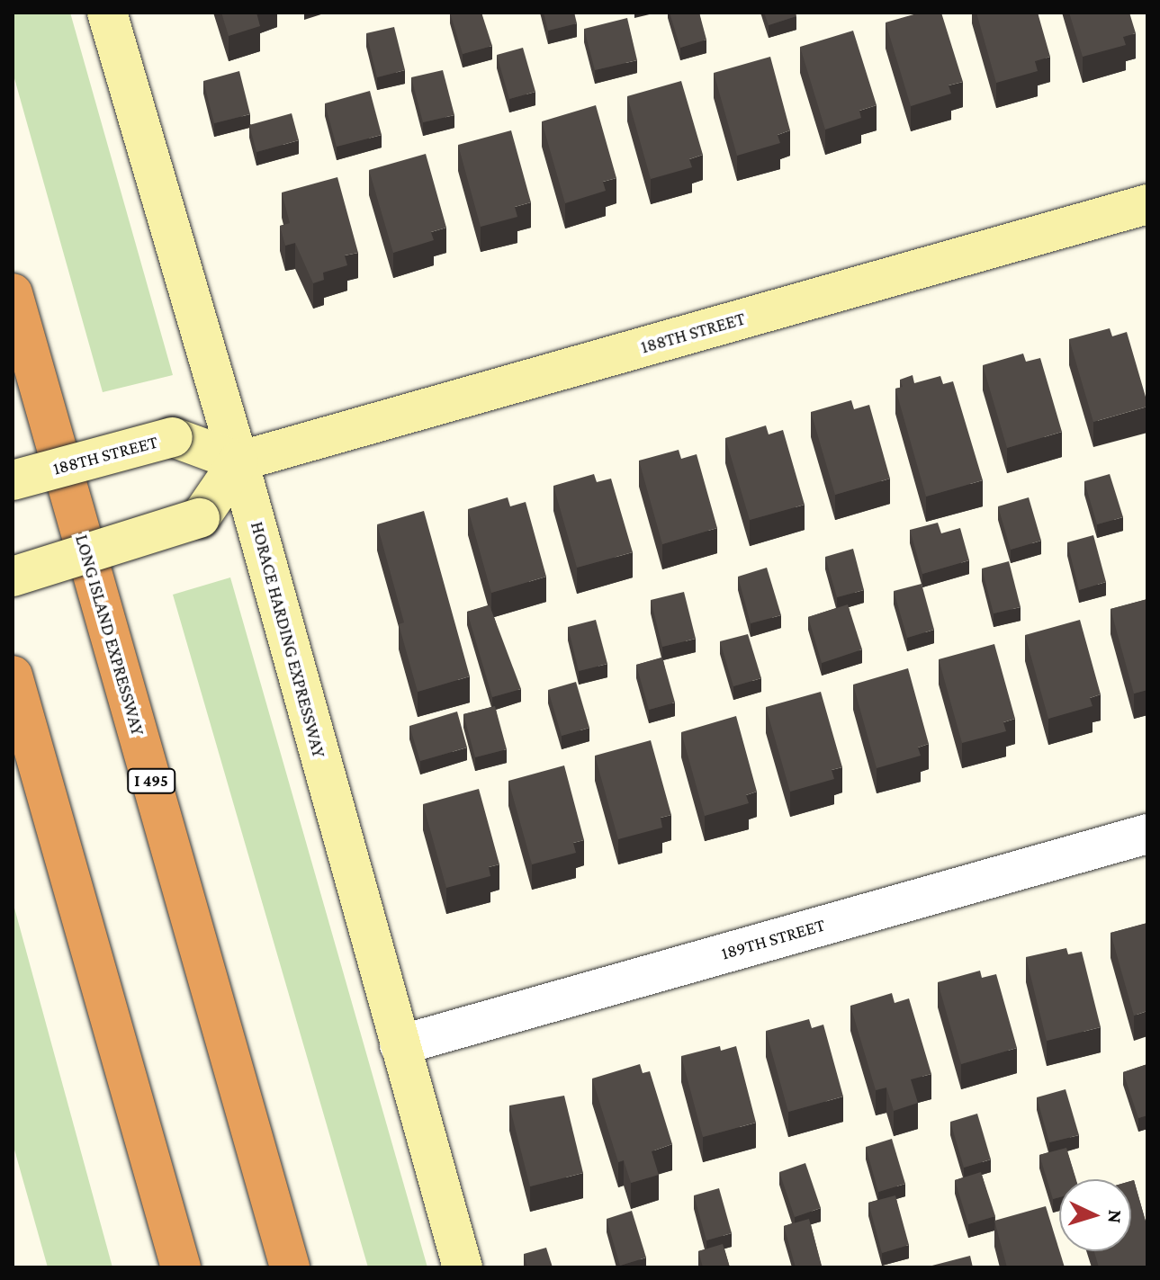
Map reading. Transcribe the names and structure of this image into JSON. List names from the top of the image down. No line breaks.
{"streets":{"highway":["LONG ISLAND EXPRESSWAY","I 495"],"street":["188TH STREET","HORACE HARDING EXPRESSWAY","189TH STREET"]},"crossings":[["188TH STREET","HORACE HARDING EXPRESSWAY"],["HORACE HARDING EXPRESSWAY","189TH STREET"]],"north":"right"}
